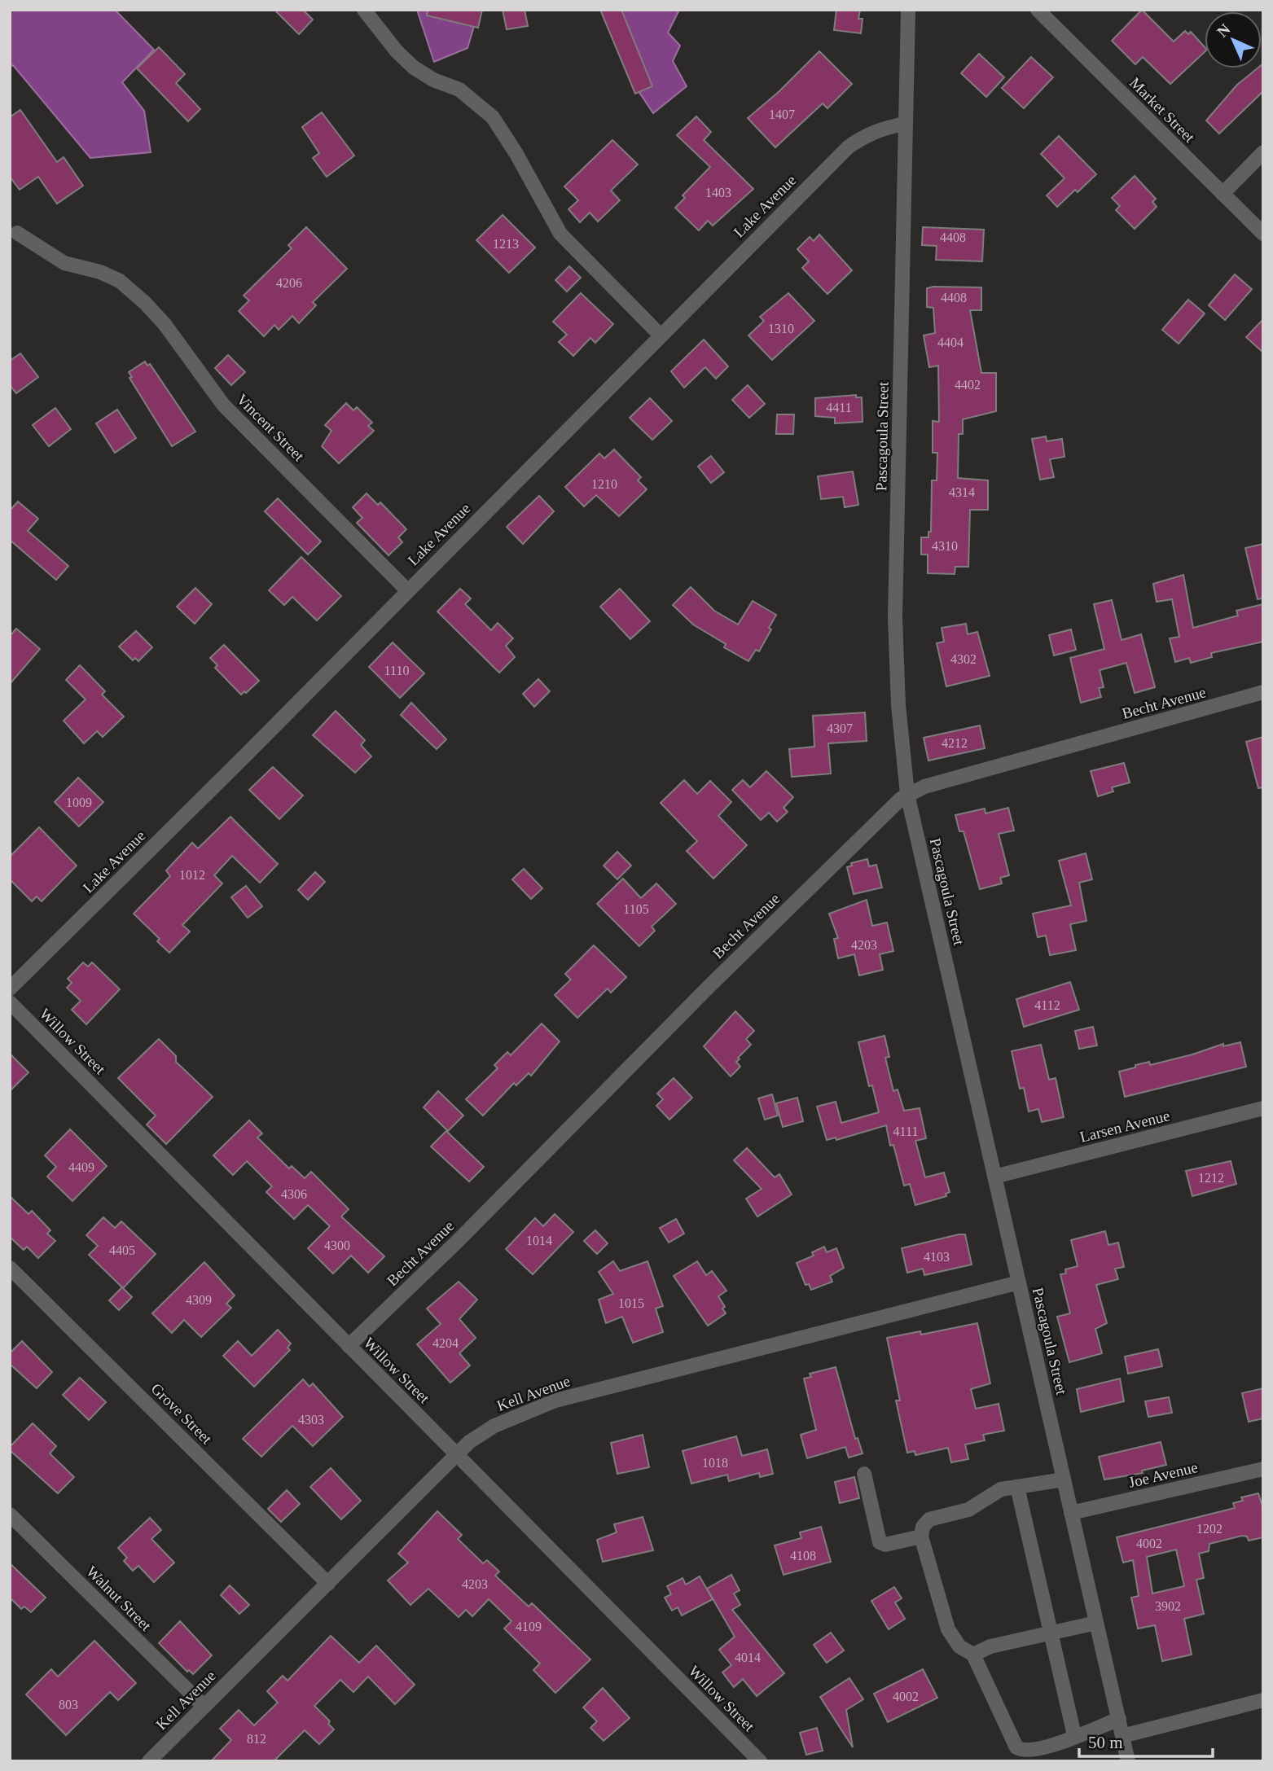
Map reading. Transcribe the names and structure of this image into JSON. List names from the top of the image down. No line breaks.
{"streets":{"street":["Market Street","Lake Avenue","Vincent Street","Pascagoula Street","Becht Avenue","Willow Street","Larsen Avenue","Kell Avenue","Grove Street","Joe Avenue","Walnut Street"]},"crossings":[["Lake Avenue","Vincent Street"],["Lake Avenue","Pascagoula Street"],["Pascagoula Street","Becht Avenue"],["Pascagoula Street","Larsen Avenue"],["Pascagoula Street","Kell Avenue"],["Pascagoula Street","Joe Avenue"],["Becht Avenue","Willow Street"],["Willow Street","Kell Avenue"],["Kell Avenue","Grove Street"],["Kell Avenue","Walnut Street"]],"house_numbers":["1407","1403","4408","1213","4206","4408","1310","4404","4402","4411","1210","4314","4310","4302","1110","4307","4212","1009","1012","1105","4203","4112","4111","4409","1212","4306","1014","4300","4405","4103","4309","1015","4204","4303","1018","1202","4002","4108","4203","3902","4109","4014","4002","803","812"],"scale_bar":"50 m","north":"top left"}
